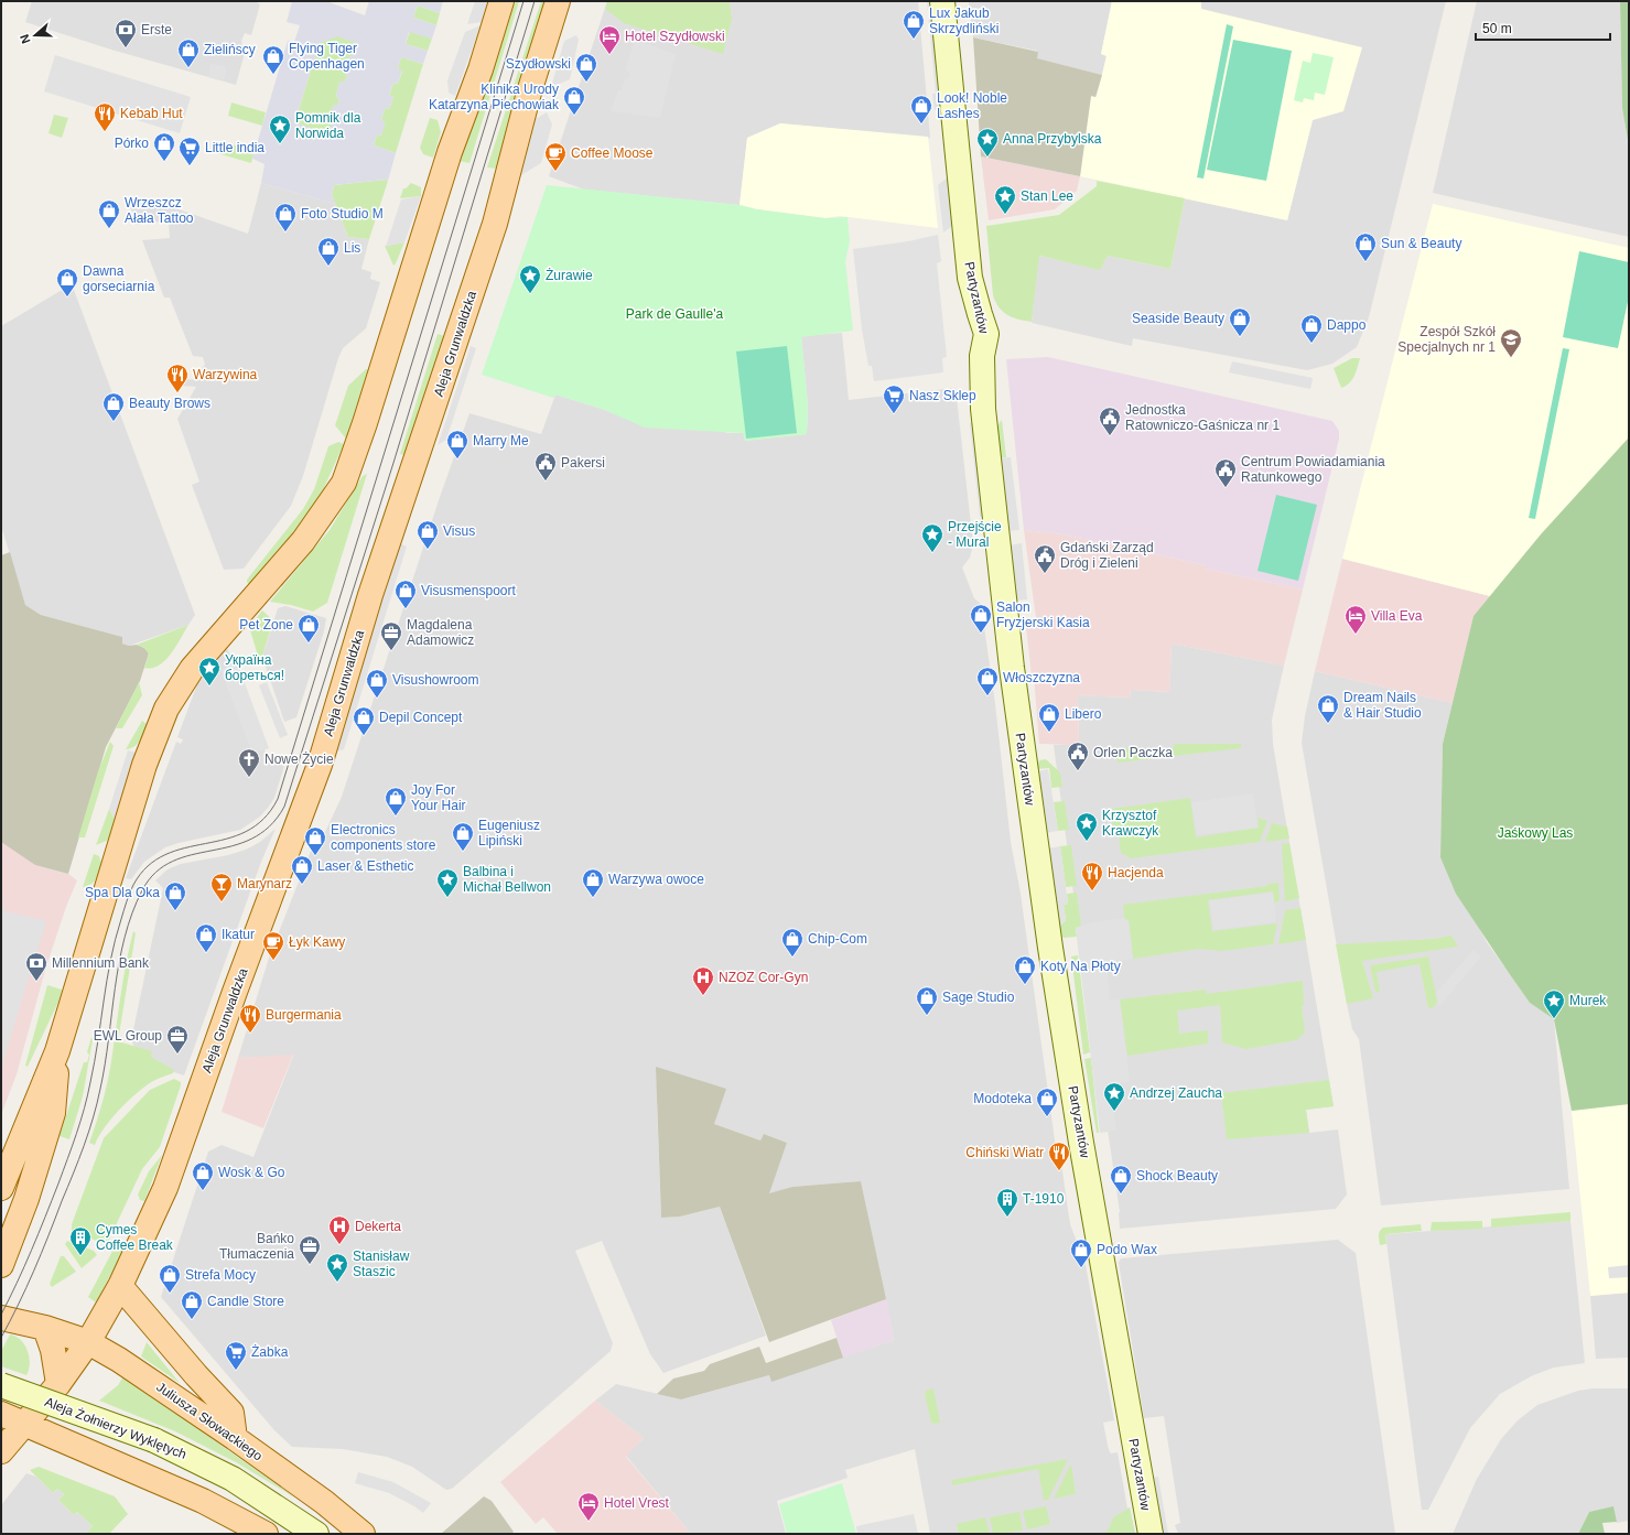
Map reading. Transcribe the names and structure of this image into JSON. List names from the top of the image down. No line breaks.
{"streets":{"main road":["Aleja Grunwaldzka","Juliusza Słowackiego"],"street":["Partyzantów","Aleja Żołnierzy Wyklętych"]},"crossings":[["Aleja Grunwaldzka","Juliusza Słowackiego"]],"parks":["Park de Gaulle'a","Jaśkowy Las"],"places":{"shop":["Lux Jakub Skrzydliński","Zielińscy","Flying Tiger Copenhagen","Szydłowski","Klinika Urody Katarzyna Piechowiak","Look! Noble Lashes","Pórko","Wrzeszcz Ałała Tattoo","Foto Studio M","Sun & Beauty","Lis","Dawna gorseciarnia","Seaside Beauty","Dappo","Beauty Brows","Marry Me","Visus","Visusmenspoort","Salon Fryzjerski Kasia","Pet Zone","Włoszczyzna","Visushowroom","Dream Nails & Hair Studio","Libero","Depil Concept","Joy For Your Hair","Eugeniusz Lipiński","Electronics components store","Laser & Esthetic","Warzywa owoce","Spa Dla Oka","Ikatur","Chip-Com","Koty Na Płoty","Sage Studio","Modoteka","Wosk & Go","Shock Beauty","Podo Wax","Strefa Mocy","Candle Store"],"bank":["Erste","Millennium Bank"],"hotel":["Hotel Szydłowski","Villa Eva","Hotel Vrest"],"restaurant":["Kebab Hut","Warzywina","Hacjenda","Burgermania","Chiński Wiatr"],"place":["Pomnik dla Norwida","Anna Przybylska","Stan Lee","Żurawie","Przejście - Mural","Україна бореться!","Krzysztof Krawczyk","Balbina i Michał Bellwon","Murek","Andrzej Zaucha","Stanisław Staszic"],"supermarket":["Little india","Nasz Sklep","Żabka"],"cafe":["Coffee Moose","Łyk Kawy"],"school or university":["Zespół Szkół Specjalnych nr 1"],"public building":["Jednostka Ratowniczo-Gaśnicza nr 1","Pakersi","Centrum Powiadamiania Ratunkowego","Gdański Zarząd Dróg i Zieleni","Orlen Paczka"],"office":["Magdalena Adamowicz","EWL Group","Bańko Tłumaczenia"],"church":["Nowe Życie"],"bar":["Marynarz"],"hospital":["NZOZ Cor-Gyn","Dekerta"],"building":["T-1910","Cymes Coffee Break"]},"scale_bar":"50 m","north":"left"}
